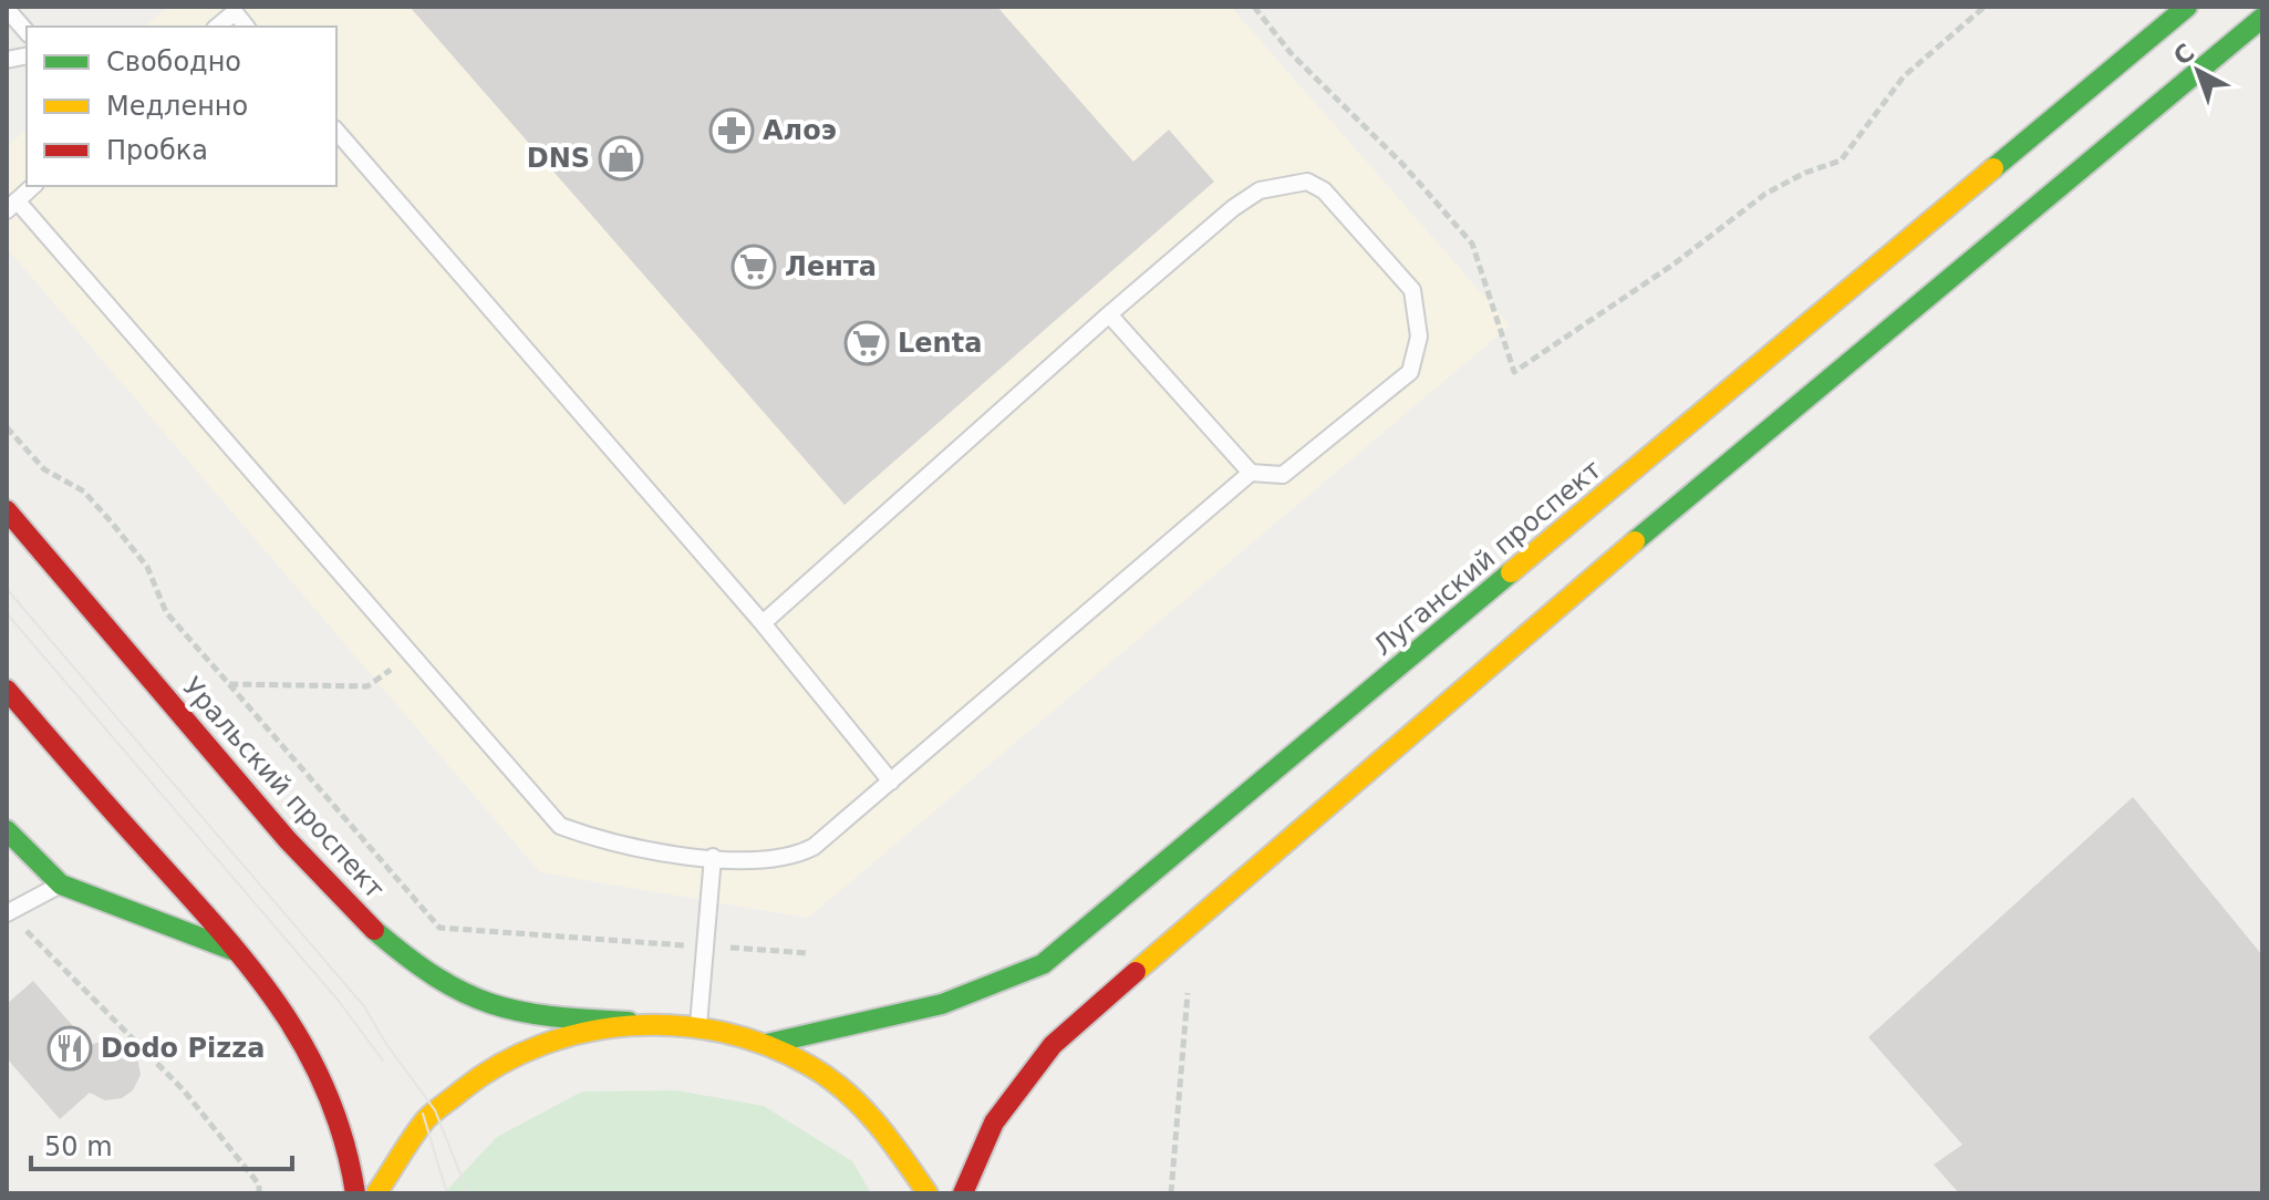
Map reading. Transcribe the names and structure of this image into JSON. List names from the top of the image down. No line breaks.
{"streets":{"main road":["Луганский проспект","Уральский проспект"]},"places":{"pharmacy":["Алоэ"],"shop":["DNS"],"supermarket":["Лента","Lenta"],"restaurant":["Dodo Pizza"]},"legend":["Свободно","Медленно","Пробка"],"scale_bar":"50 m","north":"top left"}
